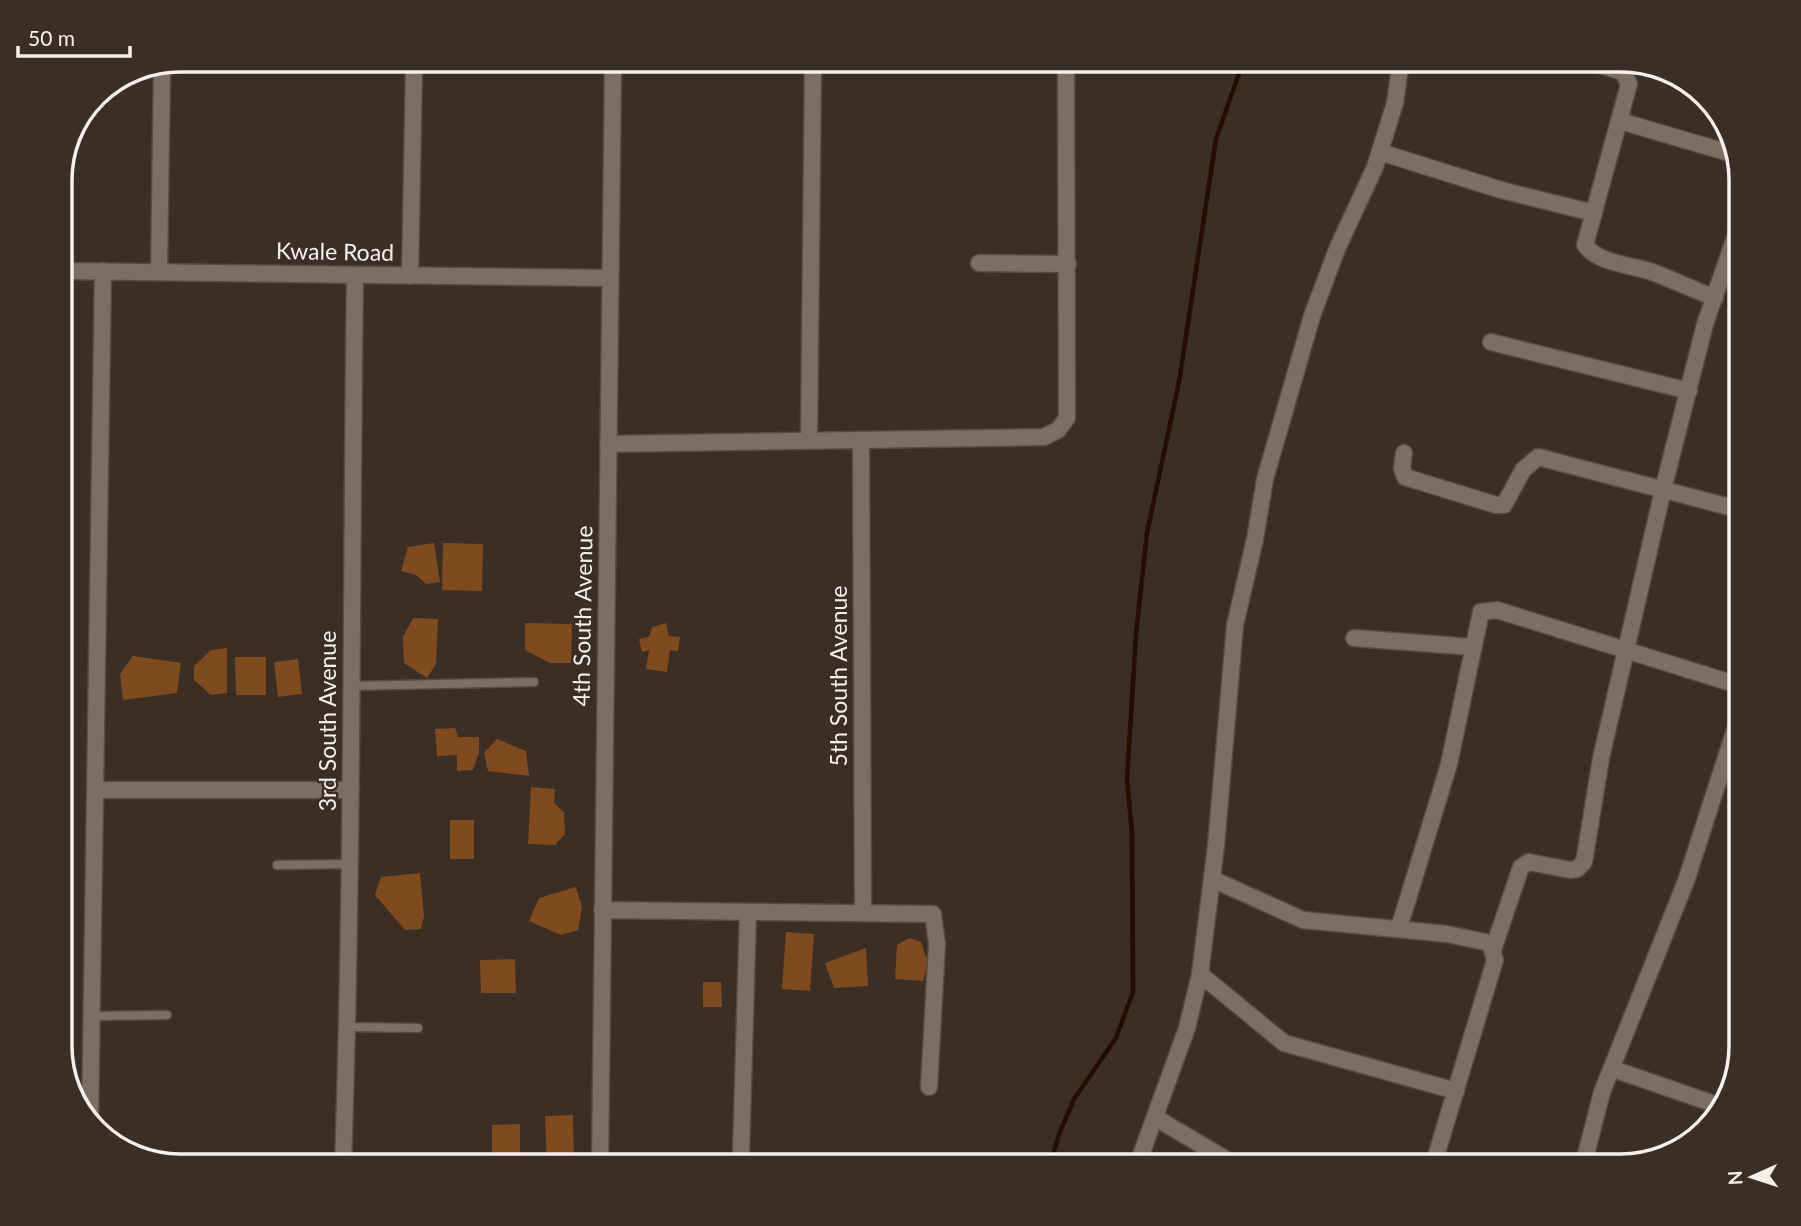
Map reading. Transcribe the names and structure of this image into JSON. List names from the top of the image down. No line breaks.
{"streets":{"street":["Kwale Road","4th South Avenue","5th South Avenue","3rd South Avenue"]},"crossings":[["Kwale Road","4th South Avenue"],["Kwale Road","3rd South Avenue"]],"scale_bar":"50 m","north":"left"}
